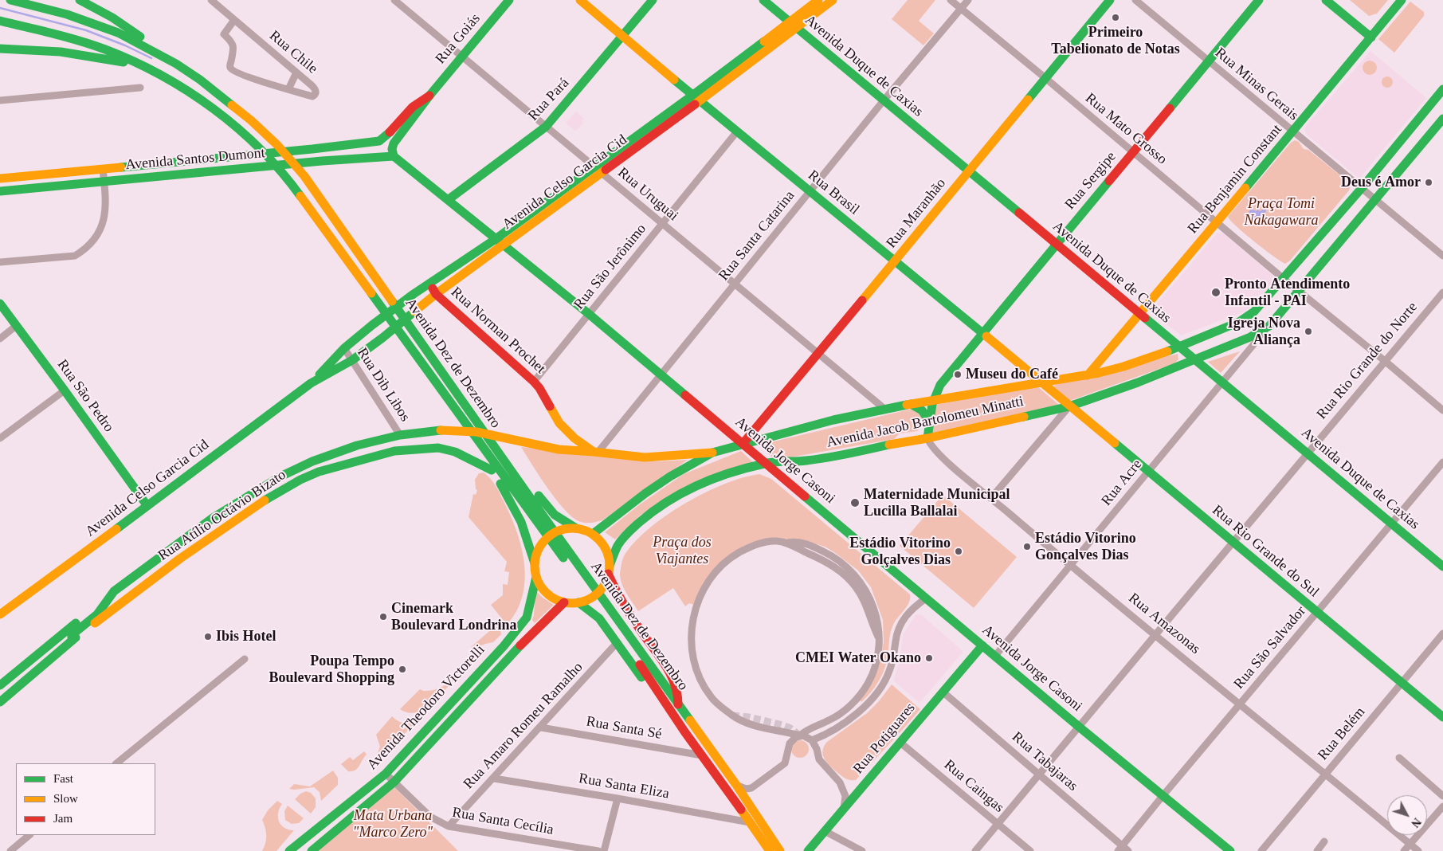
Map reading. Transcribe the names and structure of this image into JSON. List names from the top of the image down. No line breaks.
{"streets":{"main road":["Rua Goiás","Avenida Duque de Caxias","Rua Pará","Avenida Santos Dumont","Rua Benjamin Constant","Rua Sergipe","Avenida Celso Garcia Cid","Rua Brasil","Rua Maranhão","Rua Norman Prochet","Avenida Dez de Dezembro","Rua São Pedro","Avenida Jacob Bartolomeu Minatti","Avenida Jorge Casoni","Rua Atílio Octávio Bizato","Rua Rio Grande do Sul","Avenida Theodoro Victorelli","Rua Potiguares"],"street":["Rua Chile","Rua Minas Gerais","Rua Mato Grosso","Rua Uruguai","Rua Santa Catarina","Rua São Jerônimo","Rua Rio Grande do Norte","Rua Dib Libos","Rua Acre","Rua Amazonas","Rua São Salvador","Rua Amaro Romeu Ramalho","Rua Santa Sé","Rua Belém","Rua Tabajaras","Rua Santa Eliza","Rua Caingas","Rua Santa Cecília"]},"crossings":[["Rua Goiás","Avenida Santos Dumont"],["Rua Goiás","Rua Uruguai"],["Rua Goiás","Avenida Jorge Casoni"],["Avenida Duque de Caxias","Rua Benjamin Constant"],["Avenida Duque de Caxias","Rua Sergipe"],["Avenida Duque de Caxias","Avenida Celso Garcia Cid"],["Avenida Duque de Caxias","Rua Maranhão"],["Avenida Duque de Caxias","Rua Santa Catarina"],["Avenida Duque de Caxias","Rua Rio Grande do Norte"],["Avenida Duque de Caxias","Avenida Jacob Bartolomeu Minatti"],["Avenida Duque de Caxias","Rua Acre"],["Avenida Duque de Caxias","Rua São Salvador"],["Rua Minas Gerais","Rua Benjamin Constant"],["Rua Minas Gerais","Rua Sergipe"],["Rua Minas Gerais","Avenida Jacob Bartolomeu Minatti"],["Rua Pará","Rua Brasil"],["Rua Pará","Rua Uruguai"],["Rua Pará","Avenida Jorge Casoni"],["Rua Mato Grosso","Rua Benjamin Constant"],["Rua Mato Grosso","Rua Sergipe"],["Rua Mato Grosso","Rua Maranhão"],["Rua Mato Grosso","Rua Santa Catarina"],["Rua Mato Grosso","Rua Rio Grande do Norte"],["Rua Mato Grosso","Avenida Jacob Bartolomeu Minatti"],["Avenida Santos Dumont","Avenida Jorge Casoni"],["Rua Benjamin Constant","Avenida Jacob Bartolomeu Minatti"],["Rua Sergipe","Rua Brasil"],["Rua Sergipe","Avenida Jacob Bartolomeu Minatti"],["Avenida Celso Garcia Cid","Rua Brasil"],["Avenida Celso Garcia Cid","Rua Uruguai"],["Avenida Celso Garcia Cid","Rua Norman Prochet"],["Avenida Celso Garcia Cid","Rua Dib Libos"],["Avenida Celso Garcia Cid","Rua São Pedro"],["Avenida Celso Garcia Cid","Avenida Jorge Casoni"],["Rua Brasil","Rua Maranhão"],["Rua Brasil","Rua Santa Catarina"],["Rua Brasil","Rua São Jerônimo"],["Rua Brasil","Avenida Jacob Bartolomeu Minatti"],["Rua Brasil","Rua Rio Grande do Sul"],["Rua Uruguai","Rua Maranhão"],["Rua Uruguai","Rua Santa Catarina"],["Rua Uruguai","Rua São Jerônimo"],["Rua Uruguai","Avenida Jacob Bartolomeu Minatti"],["Rua Maranhão","Avenida Jacob Bartolomeu Minatti"],["Rua Maranhão","Avenida Jorge Casoni"],["Rua Santa Catarina","Rua Norman Prochet"],["Rua Santa Catarina","Avenida Jorge Casoni"],["Rua São Jerônimo","Rua Norman Prochet"],["Rua São Jerônimo","Avenida Jorge Casoni"],["Rua Rio Grande do Norte","Avenida Jorge Casoni"],["Rua Rio Grande do Norte","Rua Rio Grande do Sul"],["Rua Rio Grande do Norte","Rua Amazonas"],["Rua Rio Grande do Norte","Rua Tabajaras"],["Rua Rio Grande do Norte","Rua Caingas"],["Avenida Dez de Dezembro","Rua Santa Sé"],["Avenida Dez de Dezembro","Rua Santa Eliza"],["Avenida Jacob Bartolomeu Minatti","Avenida Jorge Casoni"],["Avenida Jacob Bartolomeu Minatti","Rua Acre"],["Avenida Jacob Bartolomeu Minatti","Rua Rio Grande do Sul"],["Avenida Jacob Bartolomeu Minatti","Rua Amazonas"],["Avenida Jacob Bartolomeu Minatti","Avenida Theodoro Victorelli"],["Avenida Jorge Casoni","Rua Acre"],["Avenida Jorge Casoni","Rua São Salvador"],["Avenida Jorge Casoni","Rua Potiguares"],["Rua Acre","Rua Rio Grande do Sul"],["Rua Acre","Rua Amazonas"],["Rua Rio Grande do Sul","Rua São Salvador"],["Rua Rio Grande do Sul","Rua Belém"],["Rua Amazonas","Rua São Salvador"],["Rua Amazonas","Rua Belém"],["Rua São Salvador","Rua Tabajaras"],["Avenida Theodoro Victorelli","Rua Santa Cecília"],["Rua Amaro Romeu Ramalho","Rua Santa Sé"],["Rua Amaro Romeu Ramalho","Rua Santa Eliza"],["Rua Amaro Romeu Ramalho","Rua Santa Cecília"],["Rua Potiguares","Rua Tabajaras"],["Rua Potiguares","Rua Caingas"]],"parks":["Praça Tomi Nakagawara","Praça dos Viajantes","Mata Urbana \"Marco Zero\""],"places":["Primeiro Tabelionato de Notas","Deus é Amor","Pronto Atendimento Infantil - PAI","Igreja Nova Aliança","Museu do Café","Maternidade Municipal Lucilla Ballalai","Estádio Vitorino Gonçalves Dias","Estádio Vitorino Golçalves Dias","Cinemark Boulevard Londrina","Ibis Hotel","CMEI Water Okano","Poupa Tempo Boulevard Shopping"],"legend":["Fast","Slow","Jam"],"north":"bottom right"}
